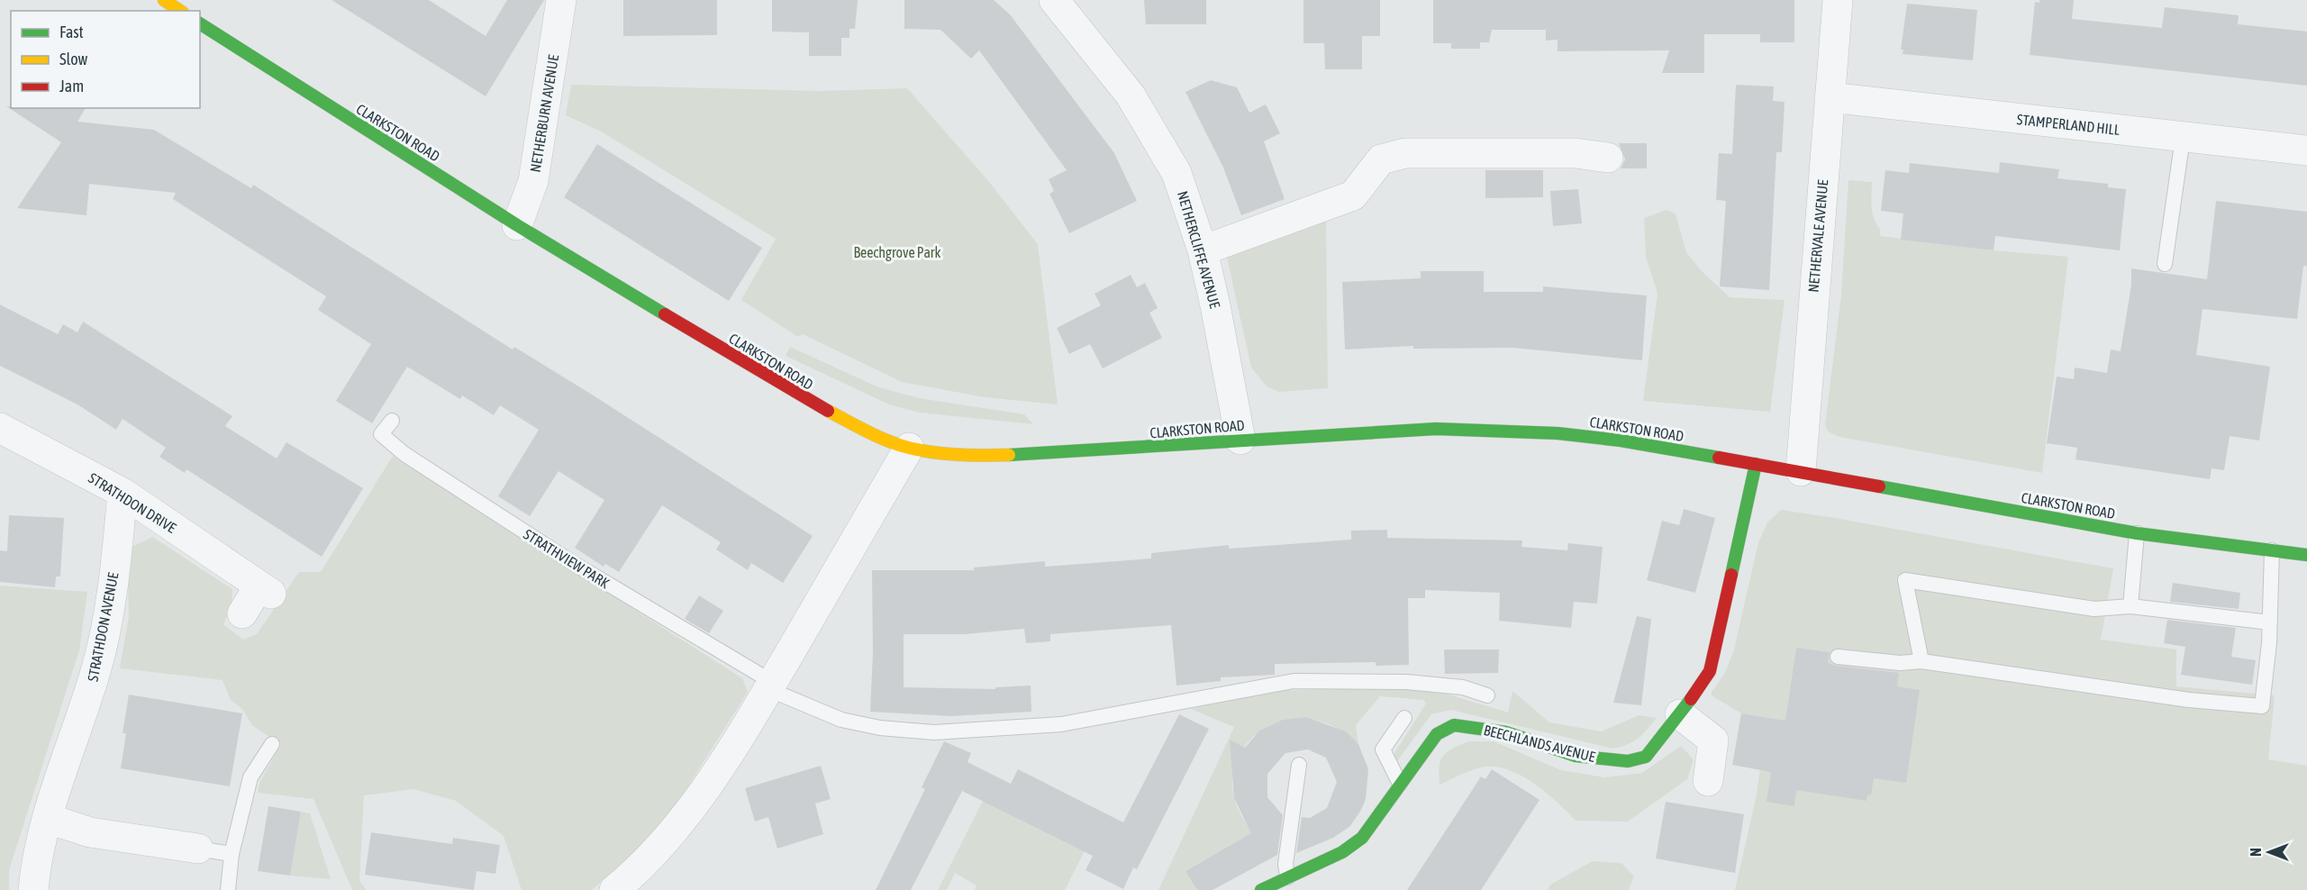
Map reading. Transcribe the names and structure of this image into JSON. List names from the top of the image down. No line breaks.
{"streets":{"main road":["CLARKSTON ROAD","BEECHLANDS AVENUE"],"street":["NETHERBURN AVENUE","STAMPERLAND HILL","NETHERVALE AVENUE","NETHERCLIFFE AVENUE","STRATHDON DRIVE","STRATHDON AVENUE"],"lane":["STRATHVIEW PARK"]},"crossings":[["NETHERBURN AVENUE","CLARKSTON ROAD"],["STAMPERLAND HILL","NETHERVALE AVENUE"],["CLARKSTON ROAD","NETHERVALE AVENUE"],["CLARKSTON ROAD","NETHERCLIFFE AVENUE"],["CLARKSTON ROAD","BEECHLANDS AVENUE"],["STRATHDON DRIVE","STRATHDON AVENUE"]],"parks":["Beechgrove Park"],"legend":["Fast","Slow","Jam"],"north":"left"}
